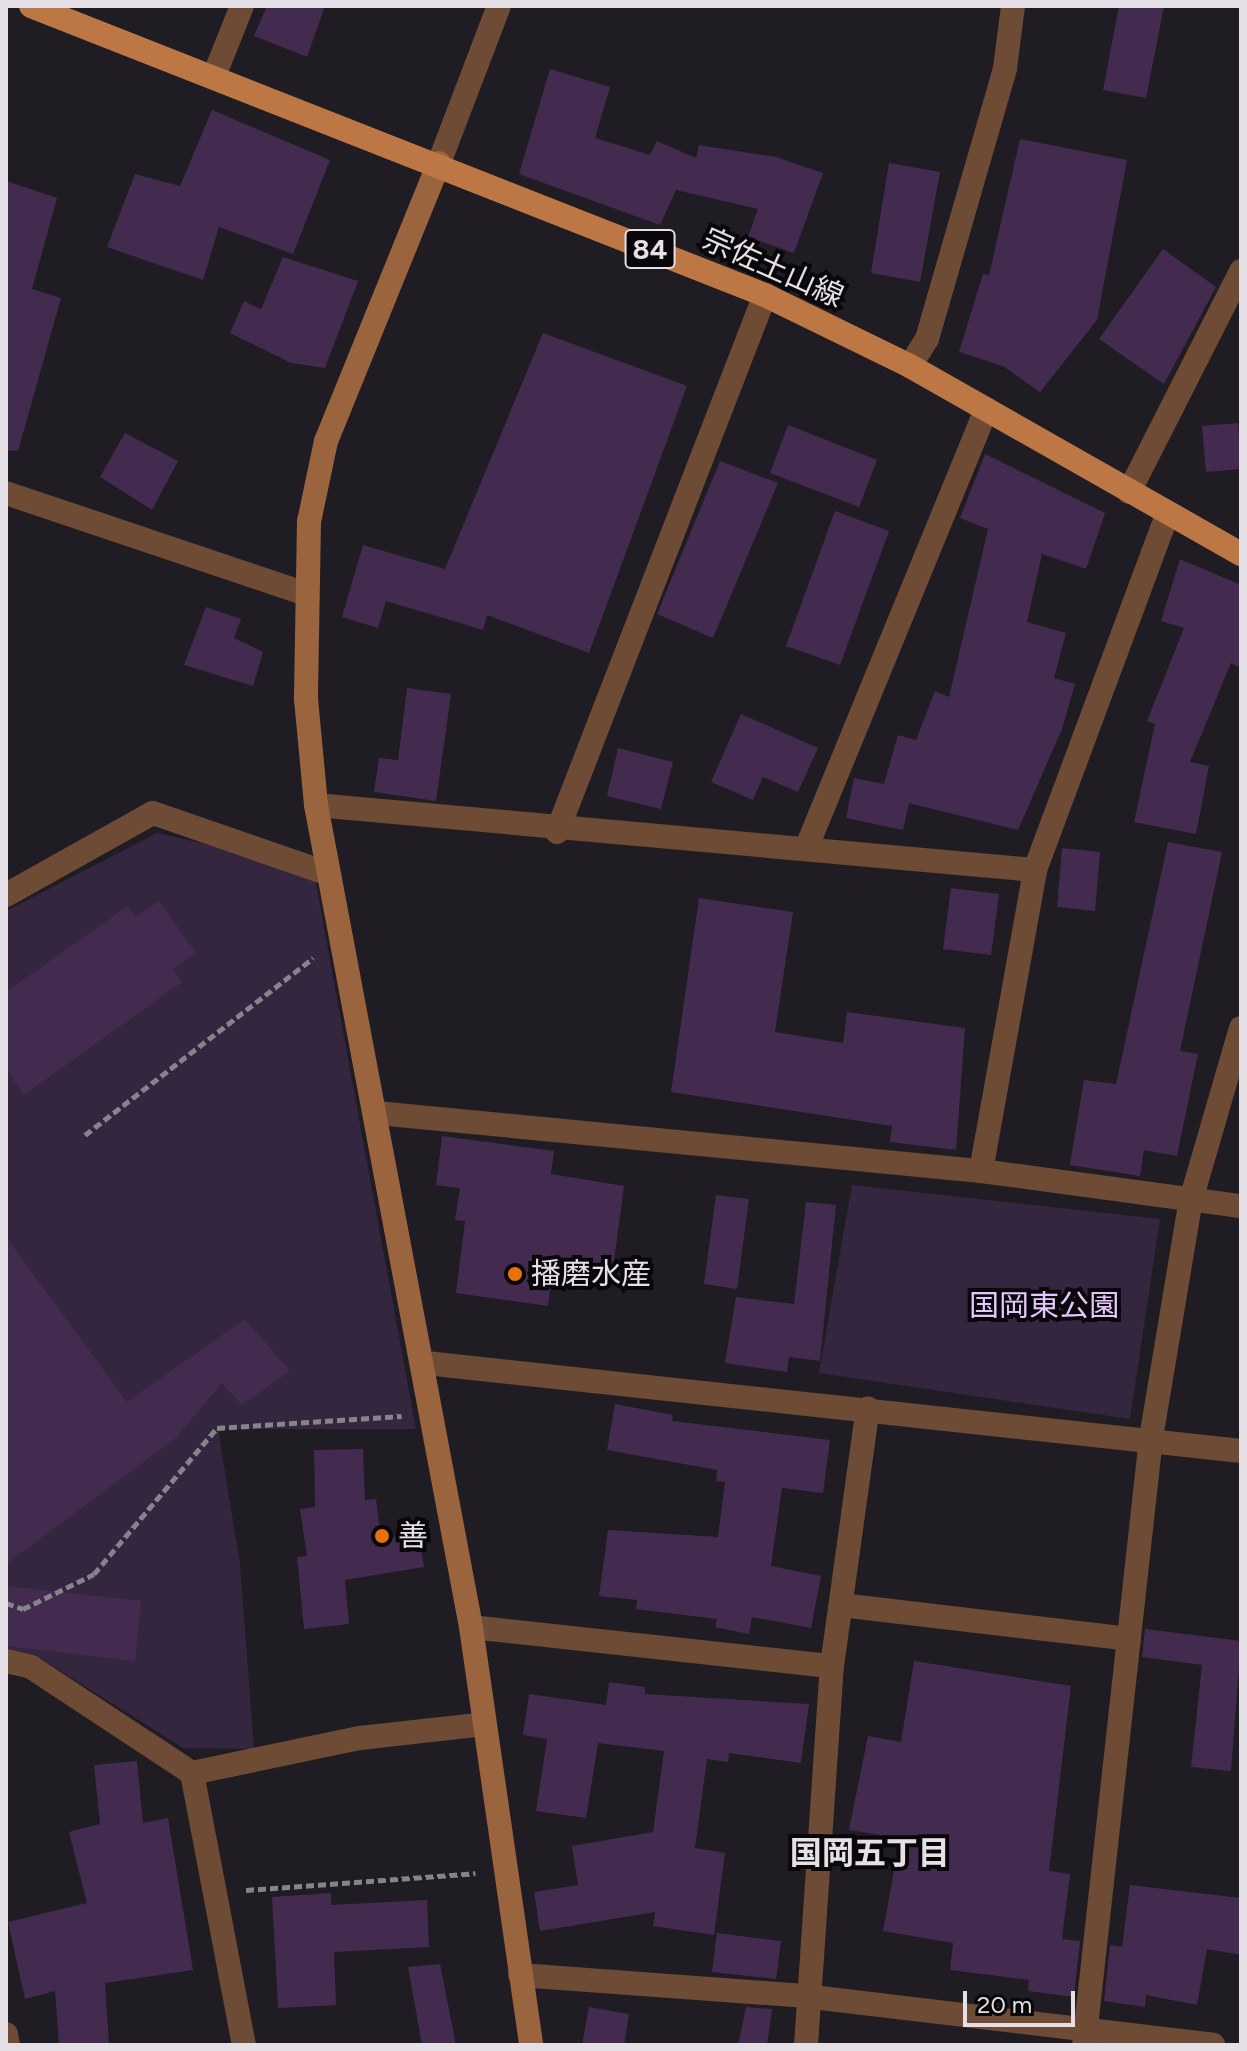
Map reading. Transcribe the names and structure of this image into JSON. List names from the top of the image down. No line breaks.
{"streets":{"main road":["84","宗佐土山線"]},"districts":["国岡五丁目"],"parks":["国岡東公園"],"places":["播磨水産","善"],"scale_bar":"20 m"}
